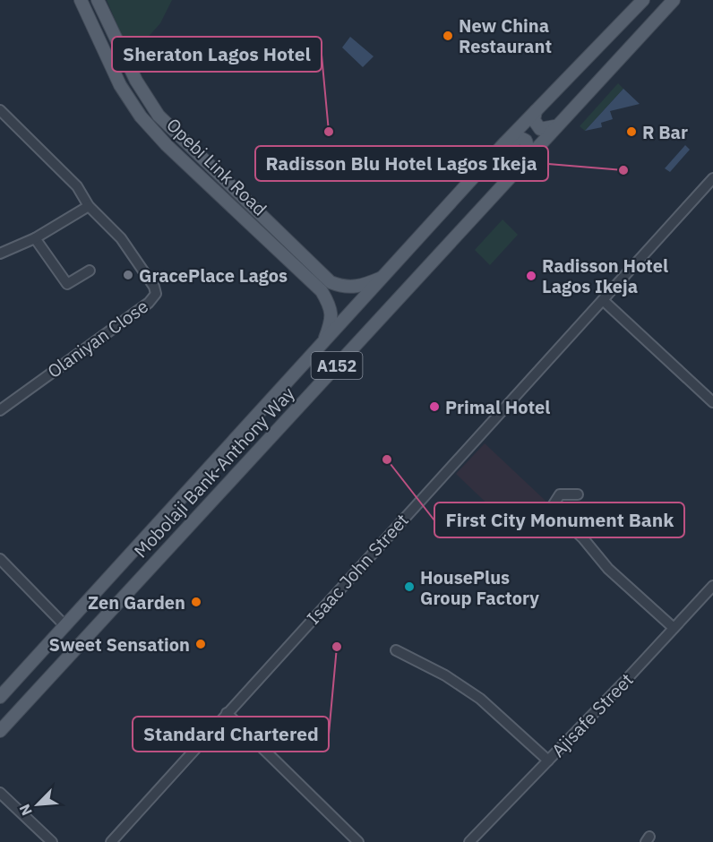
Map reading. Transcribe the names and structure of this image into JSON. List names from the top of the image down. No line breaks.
{"streets":{"main road":["Opebi Link Road","A152","Mobolaji Bank-Anthony Way"],"street":["Olaniyan Close","Isaac John Street","Ajisafe Street"]},"crossings":[["Opebi Link Road","Mobolaji Bank-Anthony Way"]],"places":["New China Restaurant","Sheraton Lagos Hotel","R Bar","Radisson Blu Hotel Lagos Ikeja","GracePlace Lagos","Radisson Hotel Lagos Ikeja","Primal Hotel","First City Monument Bank","HousePlus Group Factory","Zen Garden","Sweet Sensation","Standard Chartered"],"north":"bottom left"}
